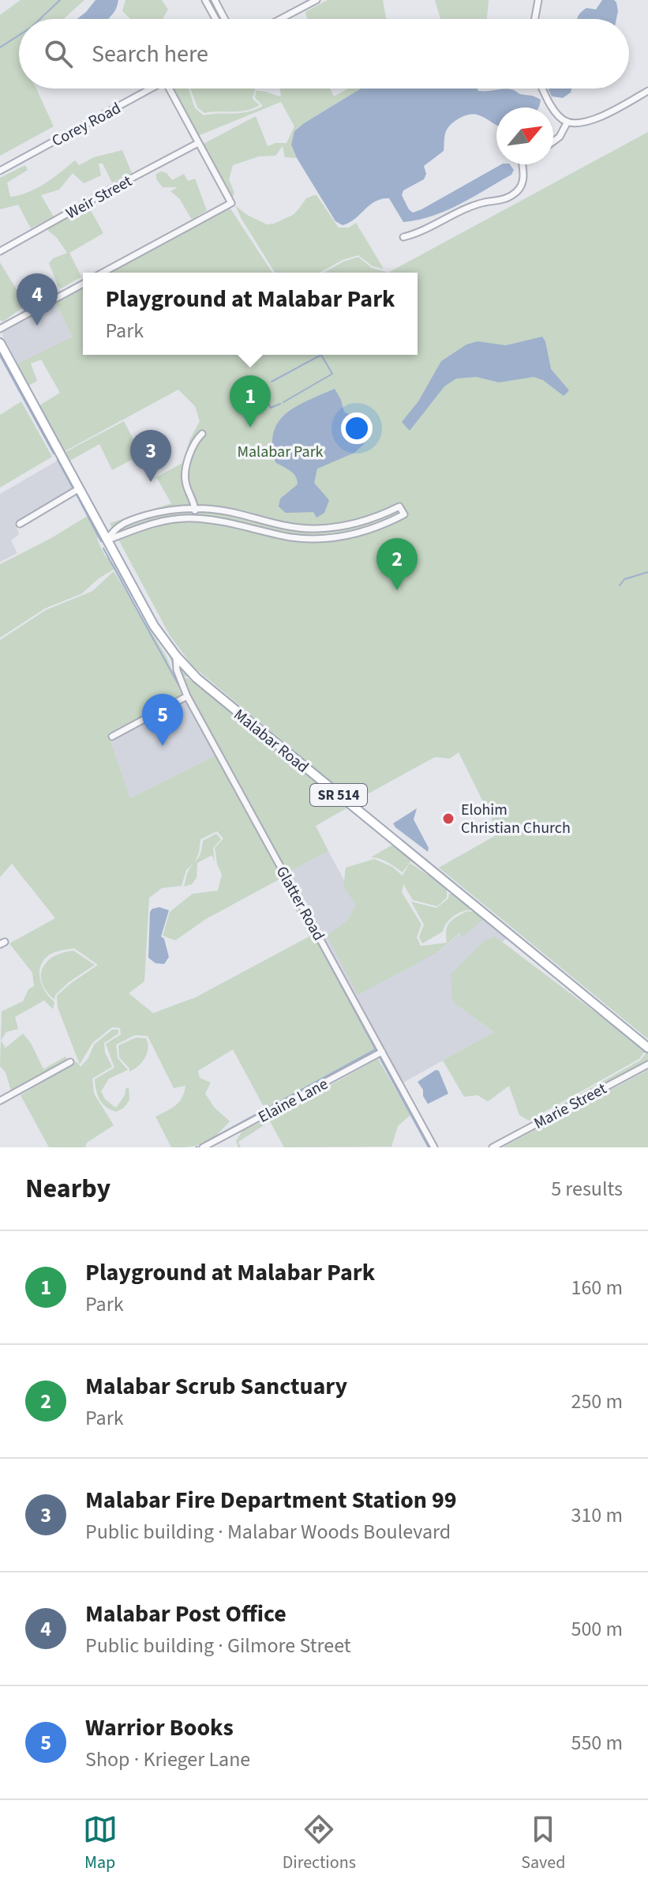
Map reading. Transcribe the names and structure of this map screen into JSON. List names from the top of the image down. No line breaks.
{"streets":{"main road":["Malabar Road","SR 514"],"street":["Corey Road","Weir Street","Glatter Road","Elaine Lane","Marie Street"]},"crossings":[["Malabar Road","Glatter Road"],["Glatter Road","Elaine Lane"]],"parks":["Malabar Park"],"places":["Elohim Christian Church"],"north":"top right","page":{"search":"Search here","popup":["Playground at Malabar Park","Park"],"pins":["4","1","3","2","5"],"heading":["Nearby","5 results"],"list":[{"mark":"1","name":"Playground at Malabar Park","note":"Park","value":"160 m"},{"mark":"2","name":"Malabar Scrub Sanctuary","note":"Park","value":"250 m"},{"mark":"3","name":"Malabar Fire Department Station 99","note":"Public building · Malabar Woods Boulevard","value":"310 m"},{"mark":"4","name":"Malabar Post Office","note":"Public building · Gilmore Street","value":"500 m"},{"mark":"5","name":"Warrior Books","note":"Shop · Krieger Lane","value":"550 m"}],"nav":["Map","Directions","Saved"]}}
